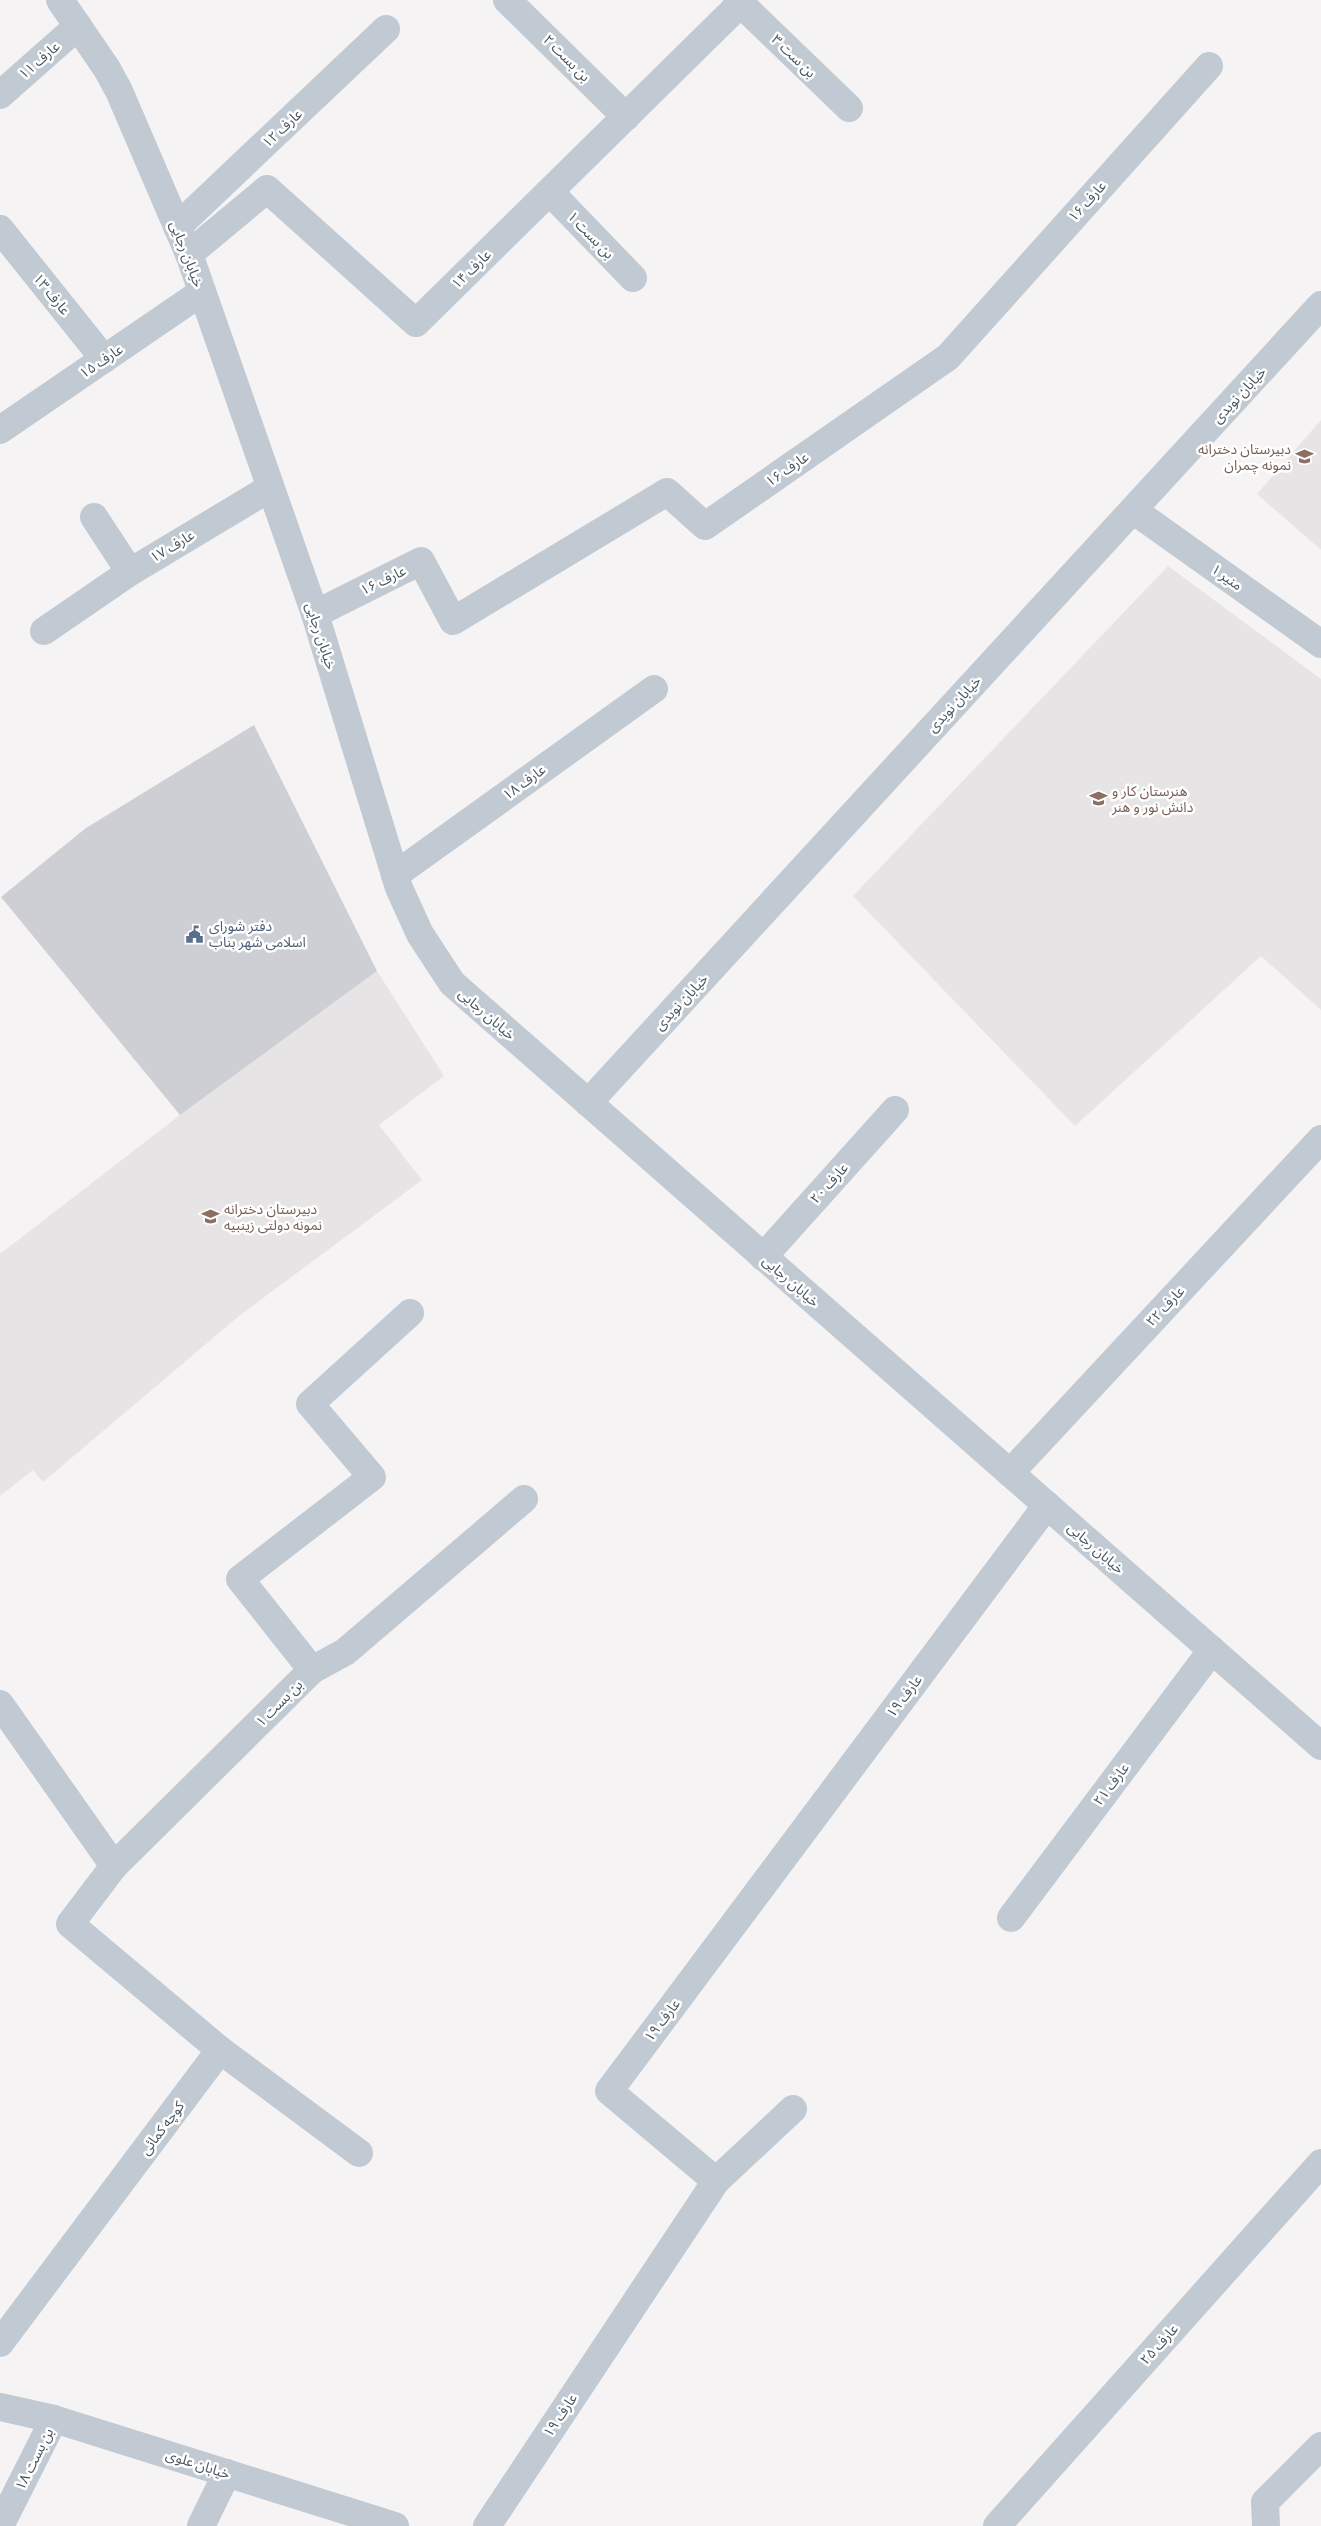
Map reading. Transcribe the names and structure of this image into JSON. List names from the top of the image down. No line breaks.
{"streets":{"street":["بن ست ۳","بن بست ۲","عارف ۱۱","عارف ۱۲","عارف ۱۶","بن بست ۱","خیابان رجایی","عارف ۱۴","عارف ۱۳","عارف ۱۵","خیابان نویدی","عارف ۱۷","منیر ۱","عارف ۱۸","عارف ۲۰","عارف ۲۲","عارف ۱۹","عارف ۲۱","کوچه کمائی","عارف ۲۵","بن بست ۱۸","خیابان علوی"]},"crossings":[["بن ست ۳","عارف ۱۴"],["بن بست ۲","عارف ۱۴"],["عارف ۱۱","خیابان رجایی"],["عارف ۱۲","خیابان رجایی"],["عارف ۱۶","خیابان رجایی"],["بن بست ۱","عارف ۱۴"],["بن بست ۱","کوچه کمائی"],["خیابان رجایی","عارف ۱۴"],["خیابان رجایی","عارف ۱۵"],["خیابان رجایی","خیابان نویدی"],["خیابان رجایی","عارف ۱۷"],["خیابان رجایی","عارف ۱۸"],["خیابان رجایی","عارف ۲۰"],["خیابان رجایی","عارف ۲۲"],["خیابان رجایی","عارف ۱۹"],["خیابان رجایی","عارف ۲۱"],["عارف ۱۳","عارف ۱۵"],["خیابان نویدی","منیر ۱"],["بن بست ۱۸","خیابان علوی"]],"places":{"school or university":["دبیرستان دخترانه نمونه چمران","هنرستان کار و دانش نور و هنر","دبیرستان دخترانه نمونه دولتی زینبیه"],"public building":["دفتر شورای اسلامی شهر بناب"]}}
